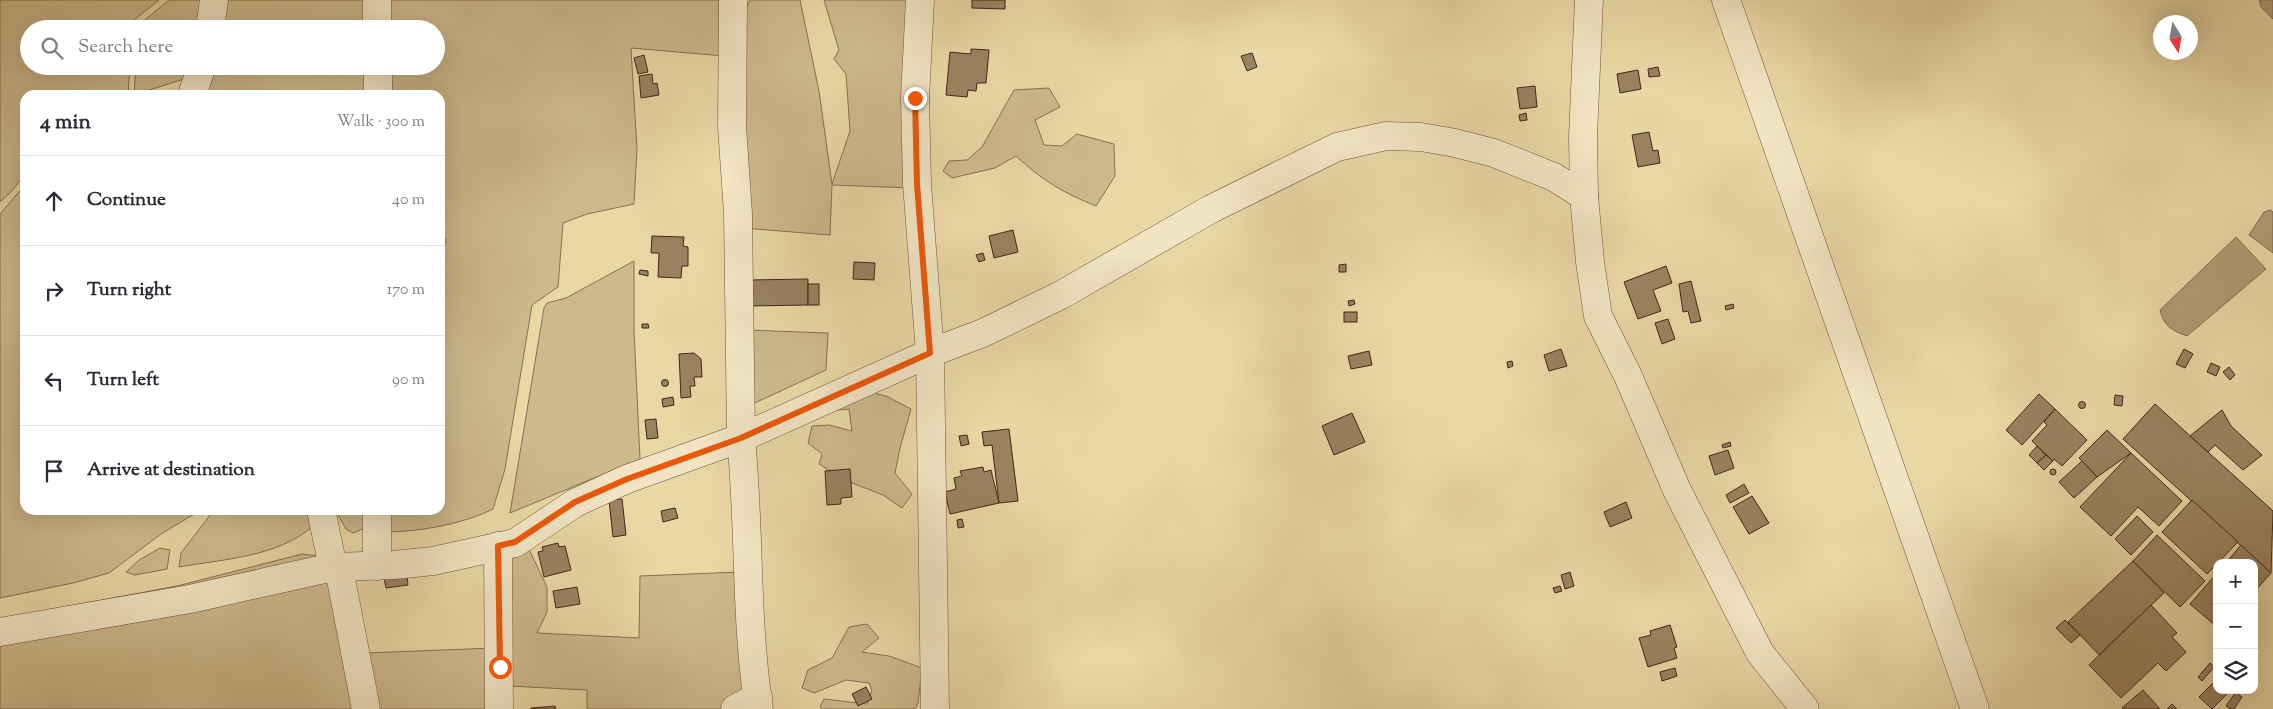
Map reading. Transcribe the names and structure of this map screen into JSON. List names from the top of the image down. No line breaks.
{"north":"bottom","page":{"search":"Search here","heading":["4 min","Walk · 300 m"],"list":[["Continue","40 m"],["Turn right","170 m"],["Turn left","90 m"],"Arrive at destination"],"map_buttons":["+","−"]}}
